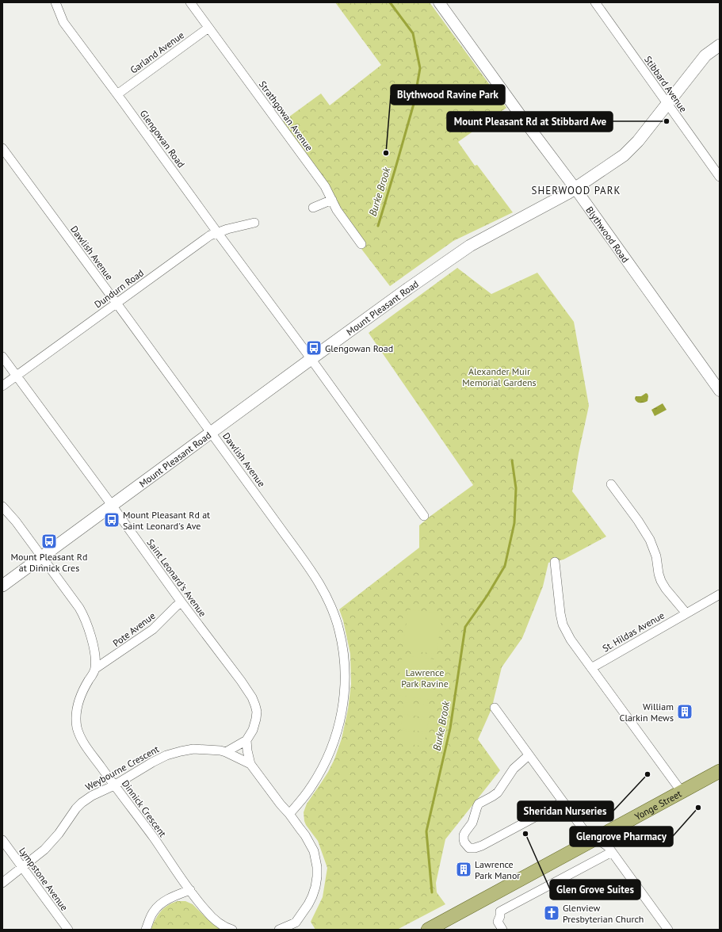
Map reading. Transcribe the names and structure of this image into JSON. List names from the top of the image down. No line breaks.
{"streets":{"main road":["Mount Pleasant Road","Yonge Street"],"street":["Garland Avenue","Stibbard Avenue","Strathgowan Avenue","Glengowan Road","Blythwood Road","Dawlish Avenue","Dundurn Road","Saint Leonard's Avenue","Pote Avenue","St. Hildas Avenue","Weybourne Crescent","Dinnick Crescent","Lympstone Avenue"]},"crossings":[["Garland Avenue","Strathgowan Avenue"],["Garland Avenue","Glengowan Road"],["Stibbard Avenue","Mount Pleasant Road"],["Glengowan Road","Dundurn Road"],["Glengowan Road","Mount Pleasant Road"],["Blythwood Road","Mount Pleasant Road"],["Dawlish Avenue","Dundurn Road"],["Dawlish Avenue","Mount Pleasant Road"],["Dawlish Avenue","Weybourne Crescent"],["Dundurn Road","Saint Leonard's Avenue"],["Mount Pleasant Road","Saint Leonard's Avenue"],["Saint Leonard's Avenue","Pote Avenue"],["Pote Avenue","Dinnick Crescent"],["Weybourne Crescent","Dinnick Crescent"],["Weybourne Crescent","Lympstone Avenue"]],"districts":["SHERWOOD PARK"],"water":["Burke Brook"],"parks":["Alexander Muir Memorial Gardens","Lawrence Park Ravine"],"places":{"other":["Mount Pleasant Rd at Stibbard Ave","Blythwood Ravine Park","Sheridan Nurseries","Glengrove Pharmacy","Glen Grove Suites"],"bus stop":["Glengowan Road","Mount Pleasant Rd at Saint Leonard's Ave","Mount Pleasant Rd at Dinnick Cres"],"building":["William Clarkin Mews","Lawrence Park Manor"],"church":["Glenview Presbyterian Church"]}}
